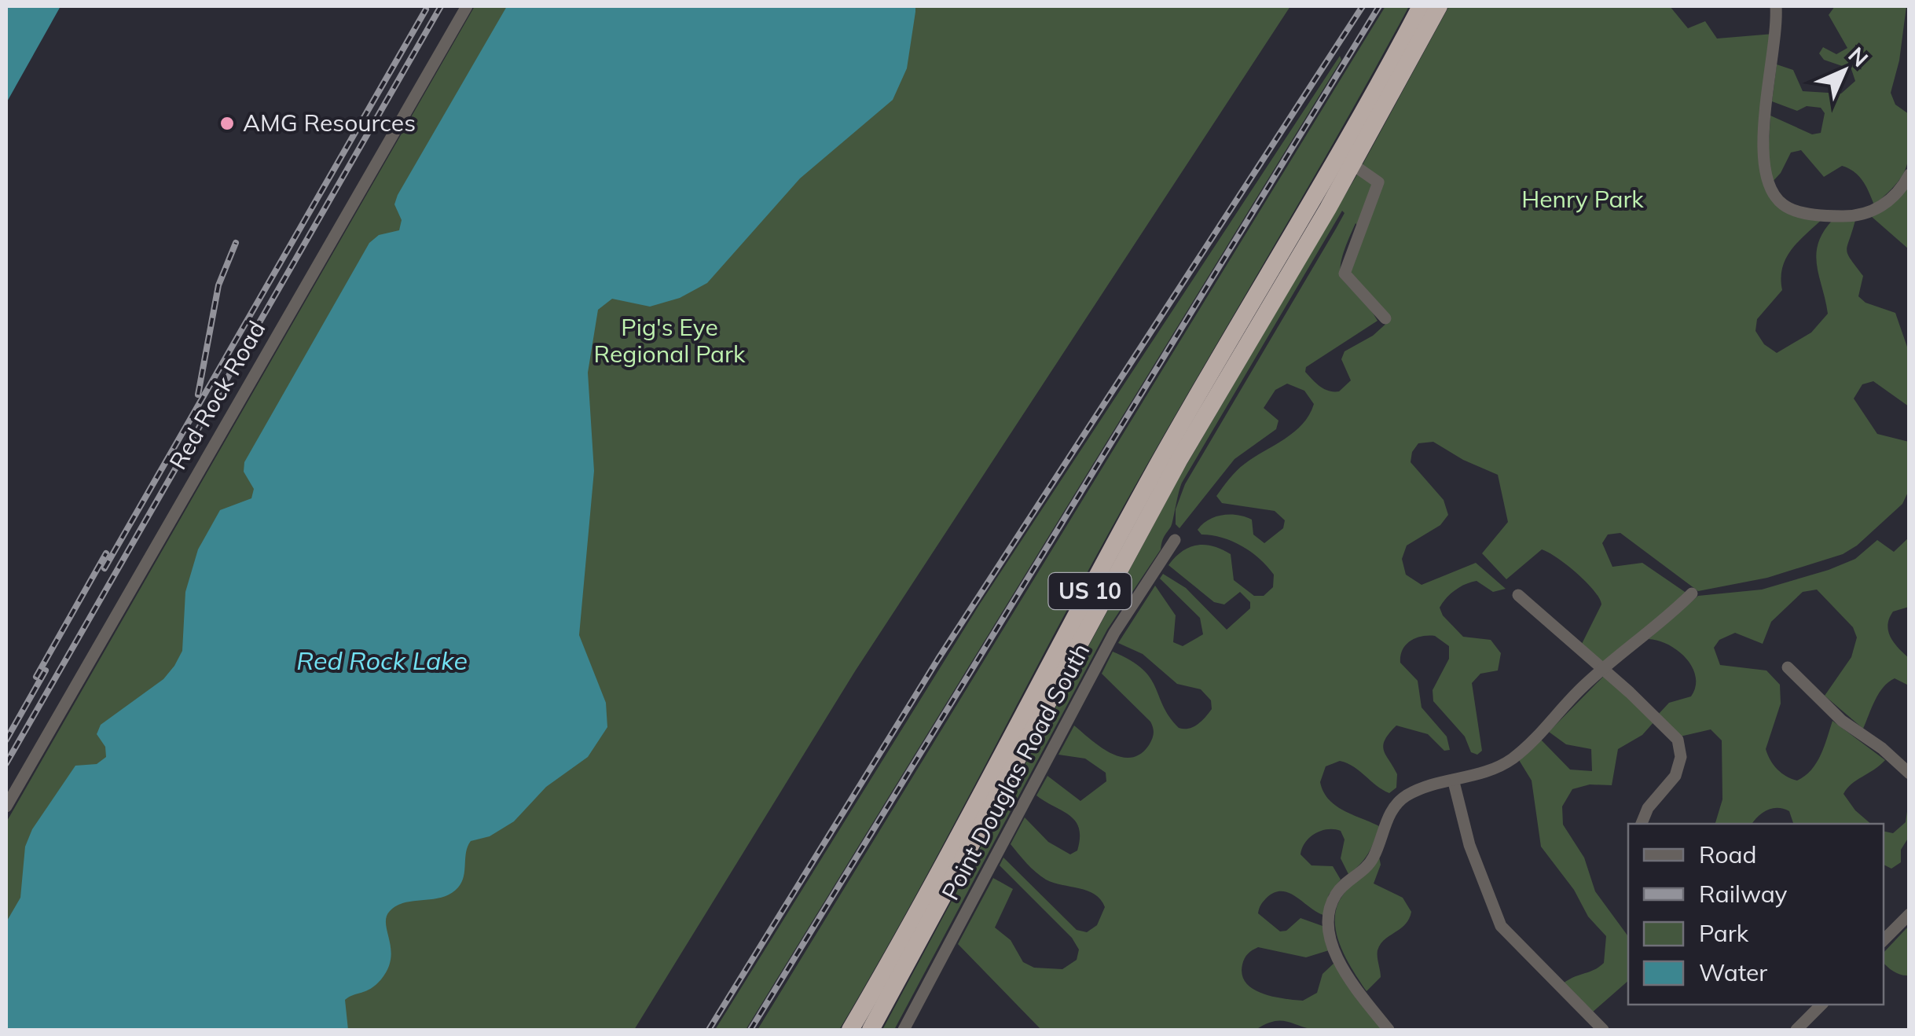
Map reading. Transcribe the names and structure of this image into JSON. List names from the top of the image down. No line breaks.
{"streets":{"highway":["US 10"],"street":["Red Rock Road","Point Douglas Road South"]},"water":["Red Rock Lake"],"parks":["Henry Park","Pig's Eye Regional Park"],"places":["AMG Resources"],"legend":["Road","Railway","Park","Water"],"north":"top right"}
